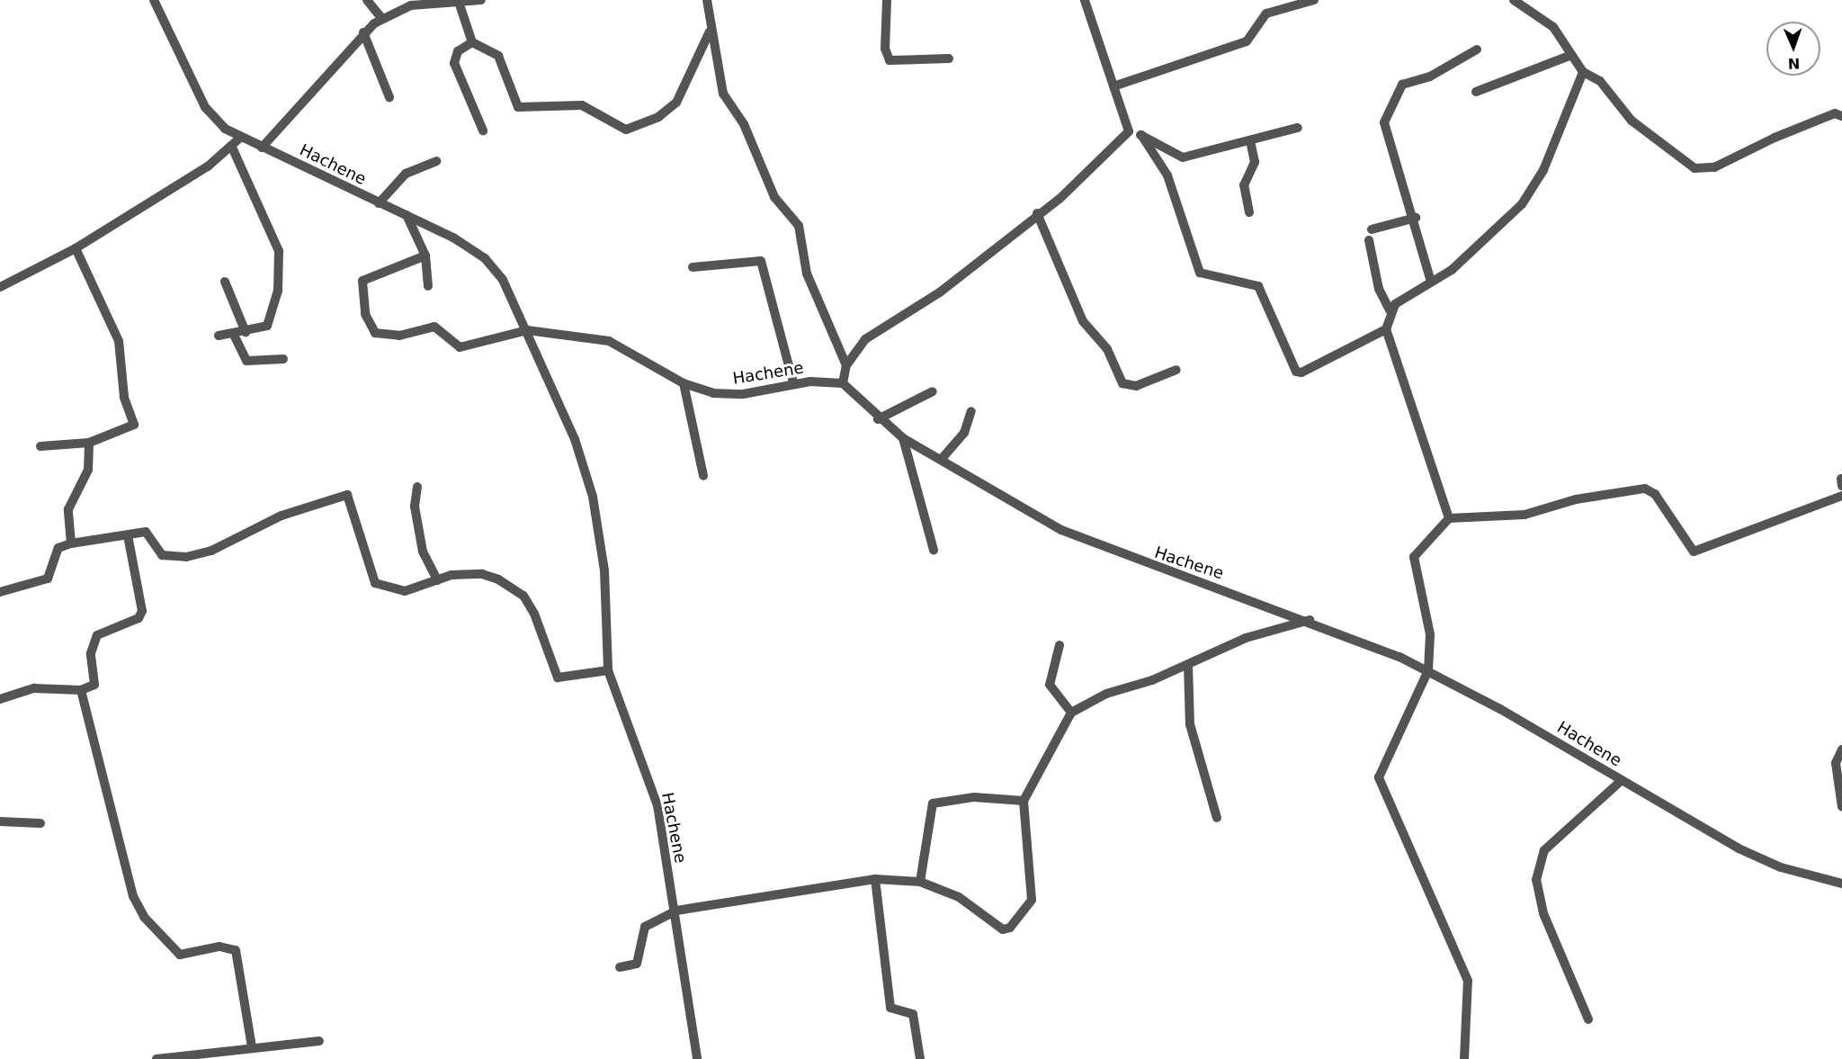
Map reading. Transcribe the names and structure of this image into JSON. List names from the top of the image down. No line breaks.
{"streets":{"street":["Hachene"]},"north":"bottom"}
